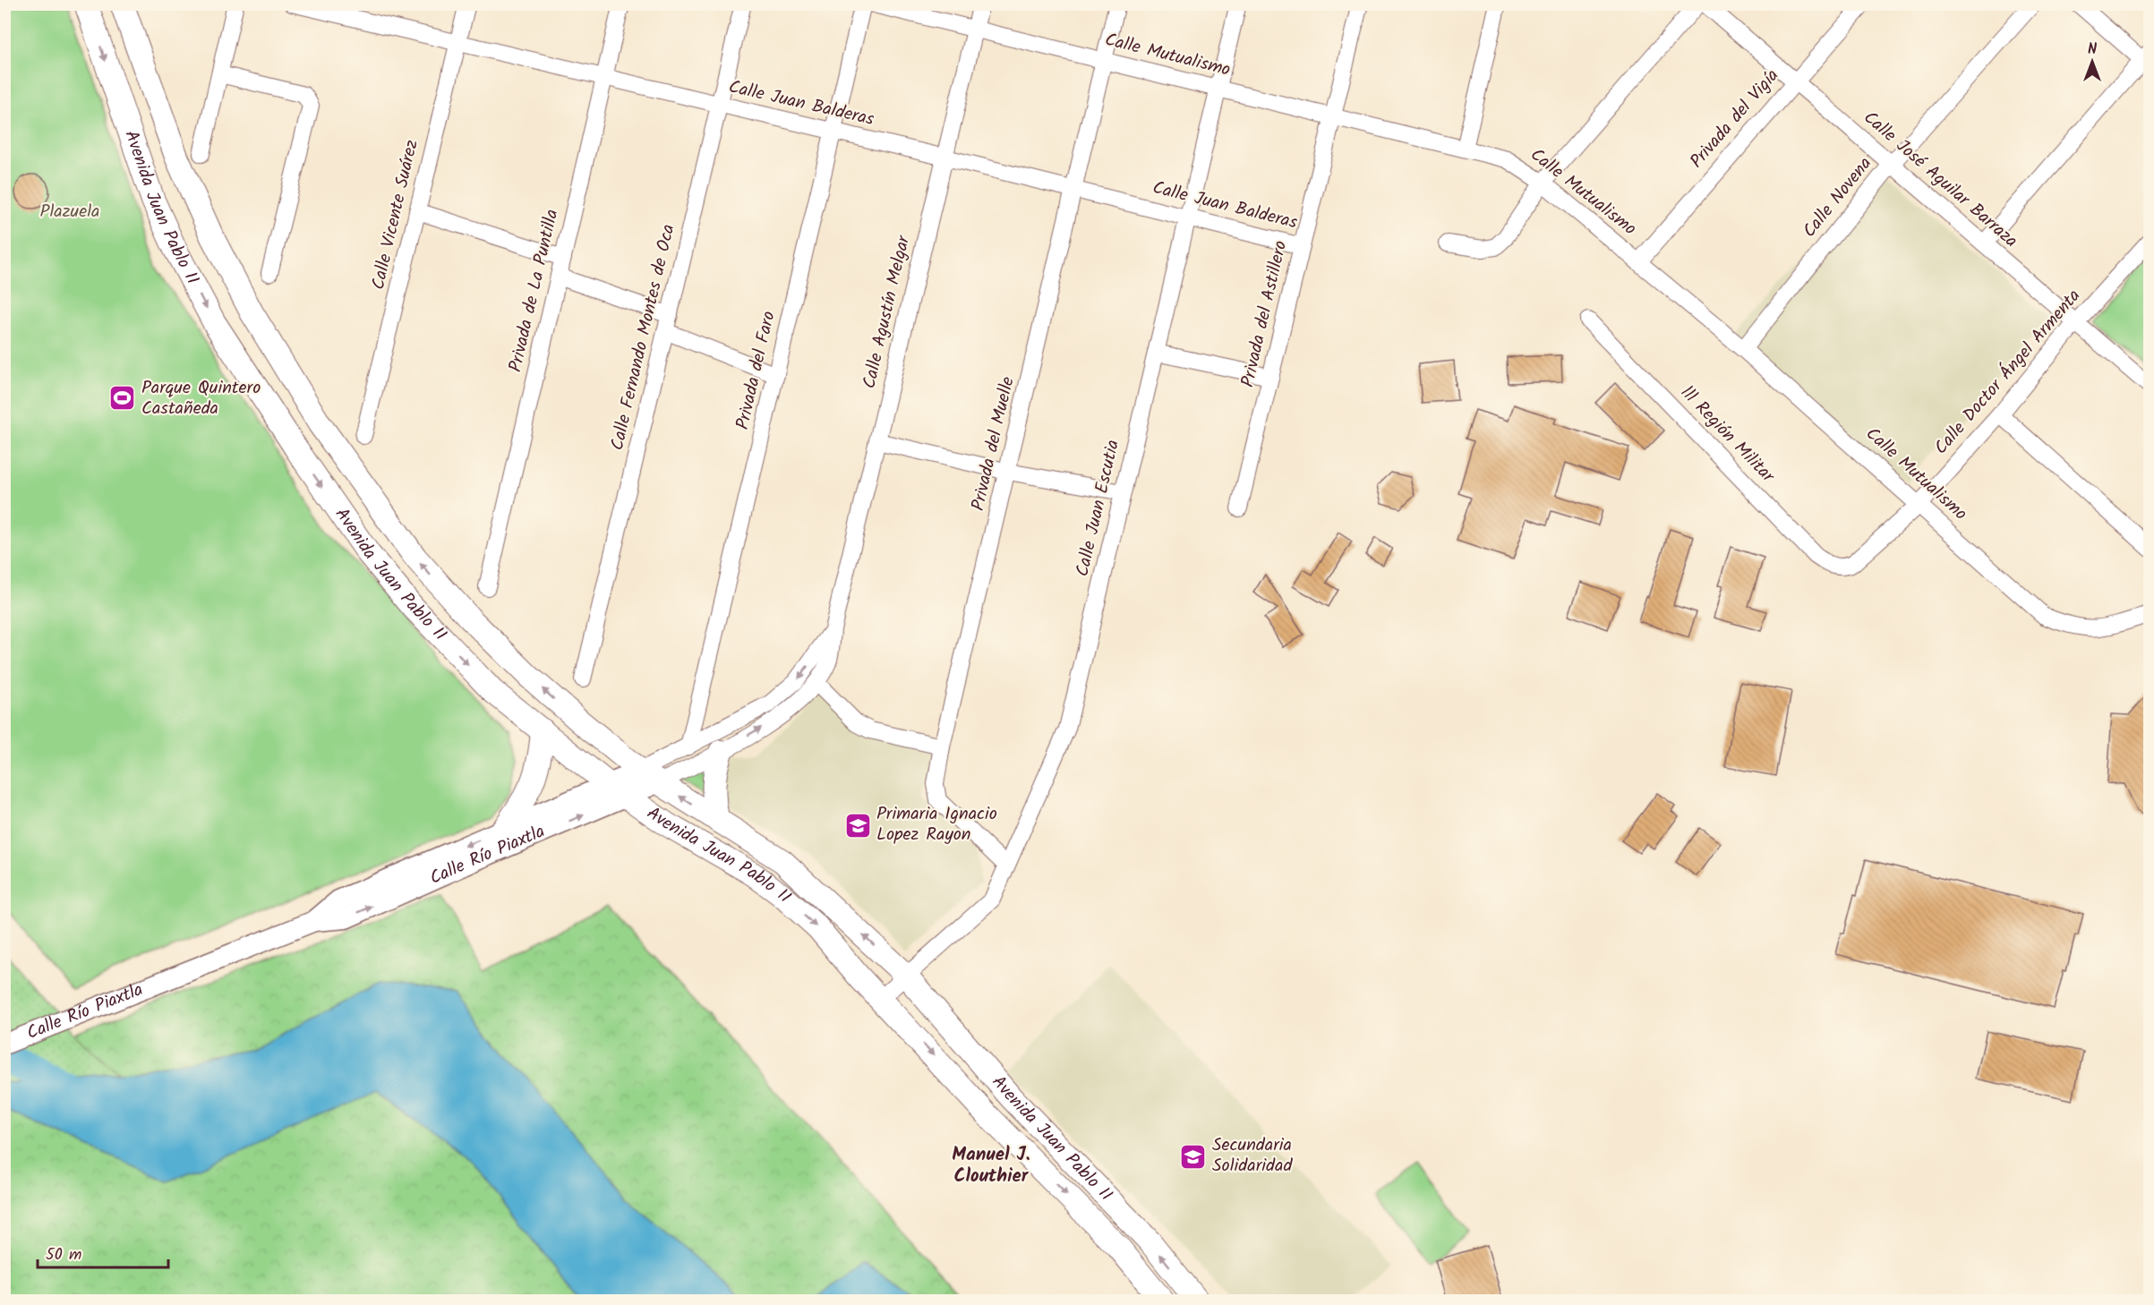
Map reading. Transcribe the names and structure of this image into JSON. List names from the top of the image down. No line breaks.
{"streets":{"main road":["Avenida Juan Pablo II"],"street":["Calle Mutualismo","Calle Juan Balderas","Privada del Vigía","Calle José Aguilar Barraza","Calle Novena","Calle Vicente Suárez","Privada de La Puntilla","Calle Agustín Melgar","Privada del Astillero","Calle Fernando Montes de Oca","Privada del Faro","Calle Doctor Ángel Armenta","lll Región Militar","Privada del Muelle","Calle Juan Escutia","Calle Río Piaxtla"]},"crossings":[["Calle Mutualismo","Privada del Vigía"],["Calle Mutualismo","Calle Novena"],["Calle Mutualismo","Calle Agustín Melgar"],["Calle Mutualismo","Privada del Astillero"],["Calle Mutualismo","Calle Doctor Ángel Armenta"],["Calle Mutualismo","Privada del Muelle"],["Calle Mutualismo","Calle Juan Escutia"],["Calle Juan Balderas","Calle Vicente Suárez"],["Calle Juan Balderas","Privada de La Puntilla"],["Calle Juan Balderas","Calle Agustín Melgar"],["Calle Juan Balderas","Privada del Astillero"],["Calle Juan Balderas","Calle Fernando Montes de Oca"],["Calle Juan Balderas","Privada del Faro"],["Calle Juan Balderas","Privada del Muelle"],["Calle Juan Balderas","Calle Juan Escutia"],["Privada del Vigía","Calle José Aguilar Barraza"],["Calle José Aguilar Barraza","Calle Novena"],["Calle José Aguilar Barraza","Calle Doctor Ángel Armenta"],["Avenida Juan Pablo II","Calle Agustín Melgar"],["Avenida Juan Pablo II","Calle Juan Escutia"],["Avenida Juan Pablo II","Calle Río Piaxtla"],["Calle Agustín Melgar","Privada del Faro"],["Calle Agustín Melgar","Calle Río Piaxtla"],["Calle Doctor Ángel Armenta","lll Región Militar"],["Privada del Muelle","Calle Juan Escutia"]],"districts":["Manuel J. Clouthier"],"parks":["Plazuela"],"places":{"sports":["Parque Quintero Castañeda"],"school or university":["Primaria Ignacio Lopez Rayon","Secundaria Solidaridad"]},"scale_bar":"50 m","north":"top"}
